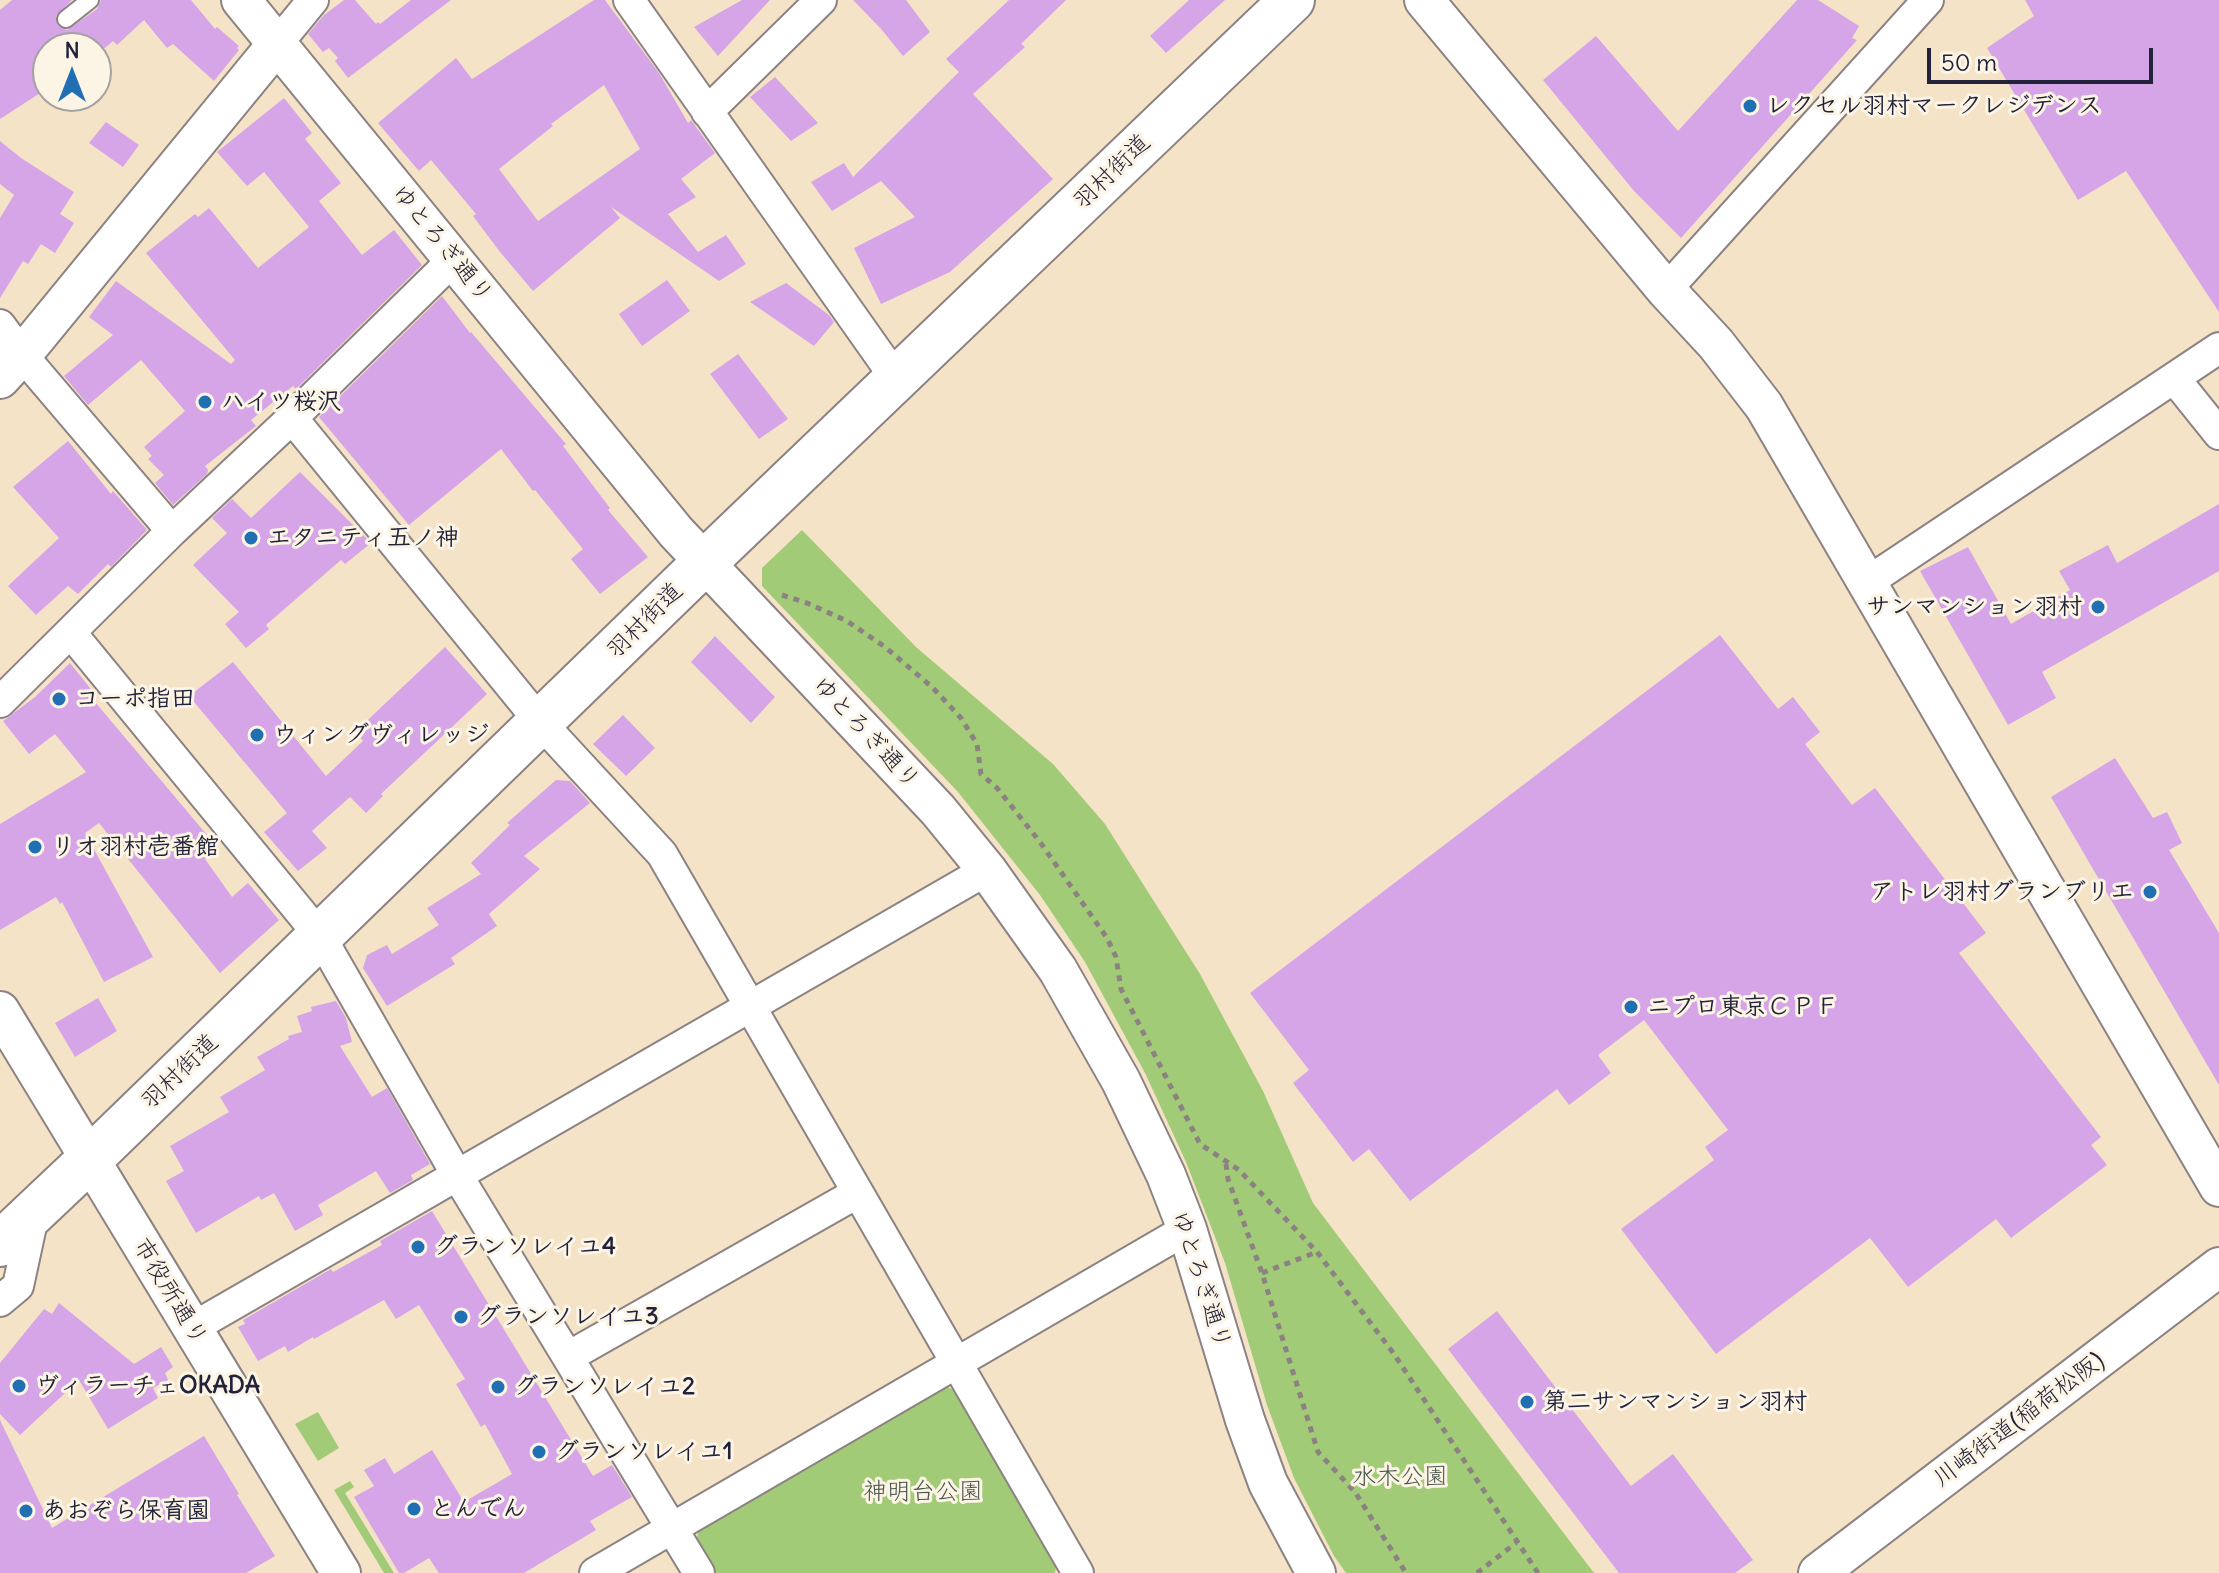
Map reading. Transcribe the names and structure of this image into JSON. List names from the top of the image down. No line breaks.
{"streets":{"main road":["羽村街道"],"street":["ゆとろぎ通り","市役所通り","川崎街道(稲荷松阪)"]},"crossings":[["羽村街道","ゆとろぎ通り"],["羽村街道","市役所通り"]],"parks":["水木公園","神明台公園"],"places":["レクセル羽村マークレジデンス","ハイツ桜沢","エタニティ五ノ神","サンマンション羽村","コーポ指田","ウィングヴィレッジ","リオ羽村壱番館","アトレ羽村グランブリエ","ニプロ東京ＣＰＦ","グランソレイユ4","グランソレイユ3","ヴィラーチェOKADA","グランソレイユ2","第二サンマンション羽村","グランソレイユ1","とんでん","あおぞら保育園"],"scale_bar":"50 m","north":"top"}
